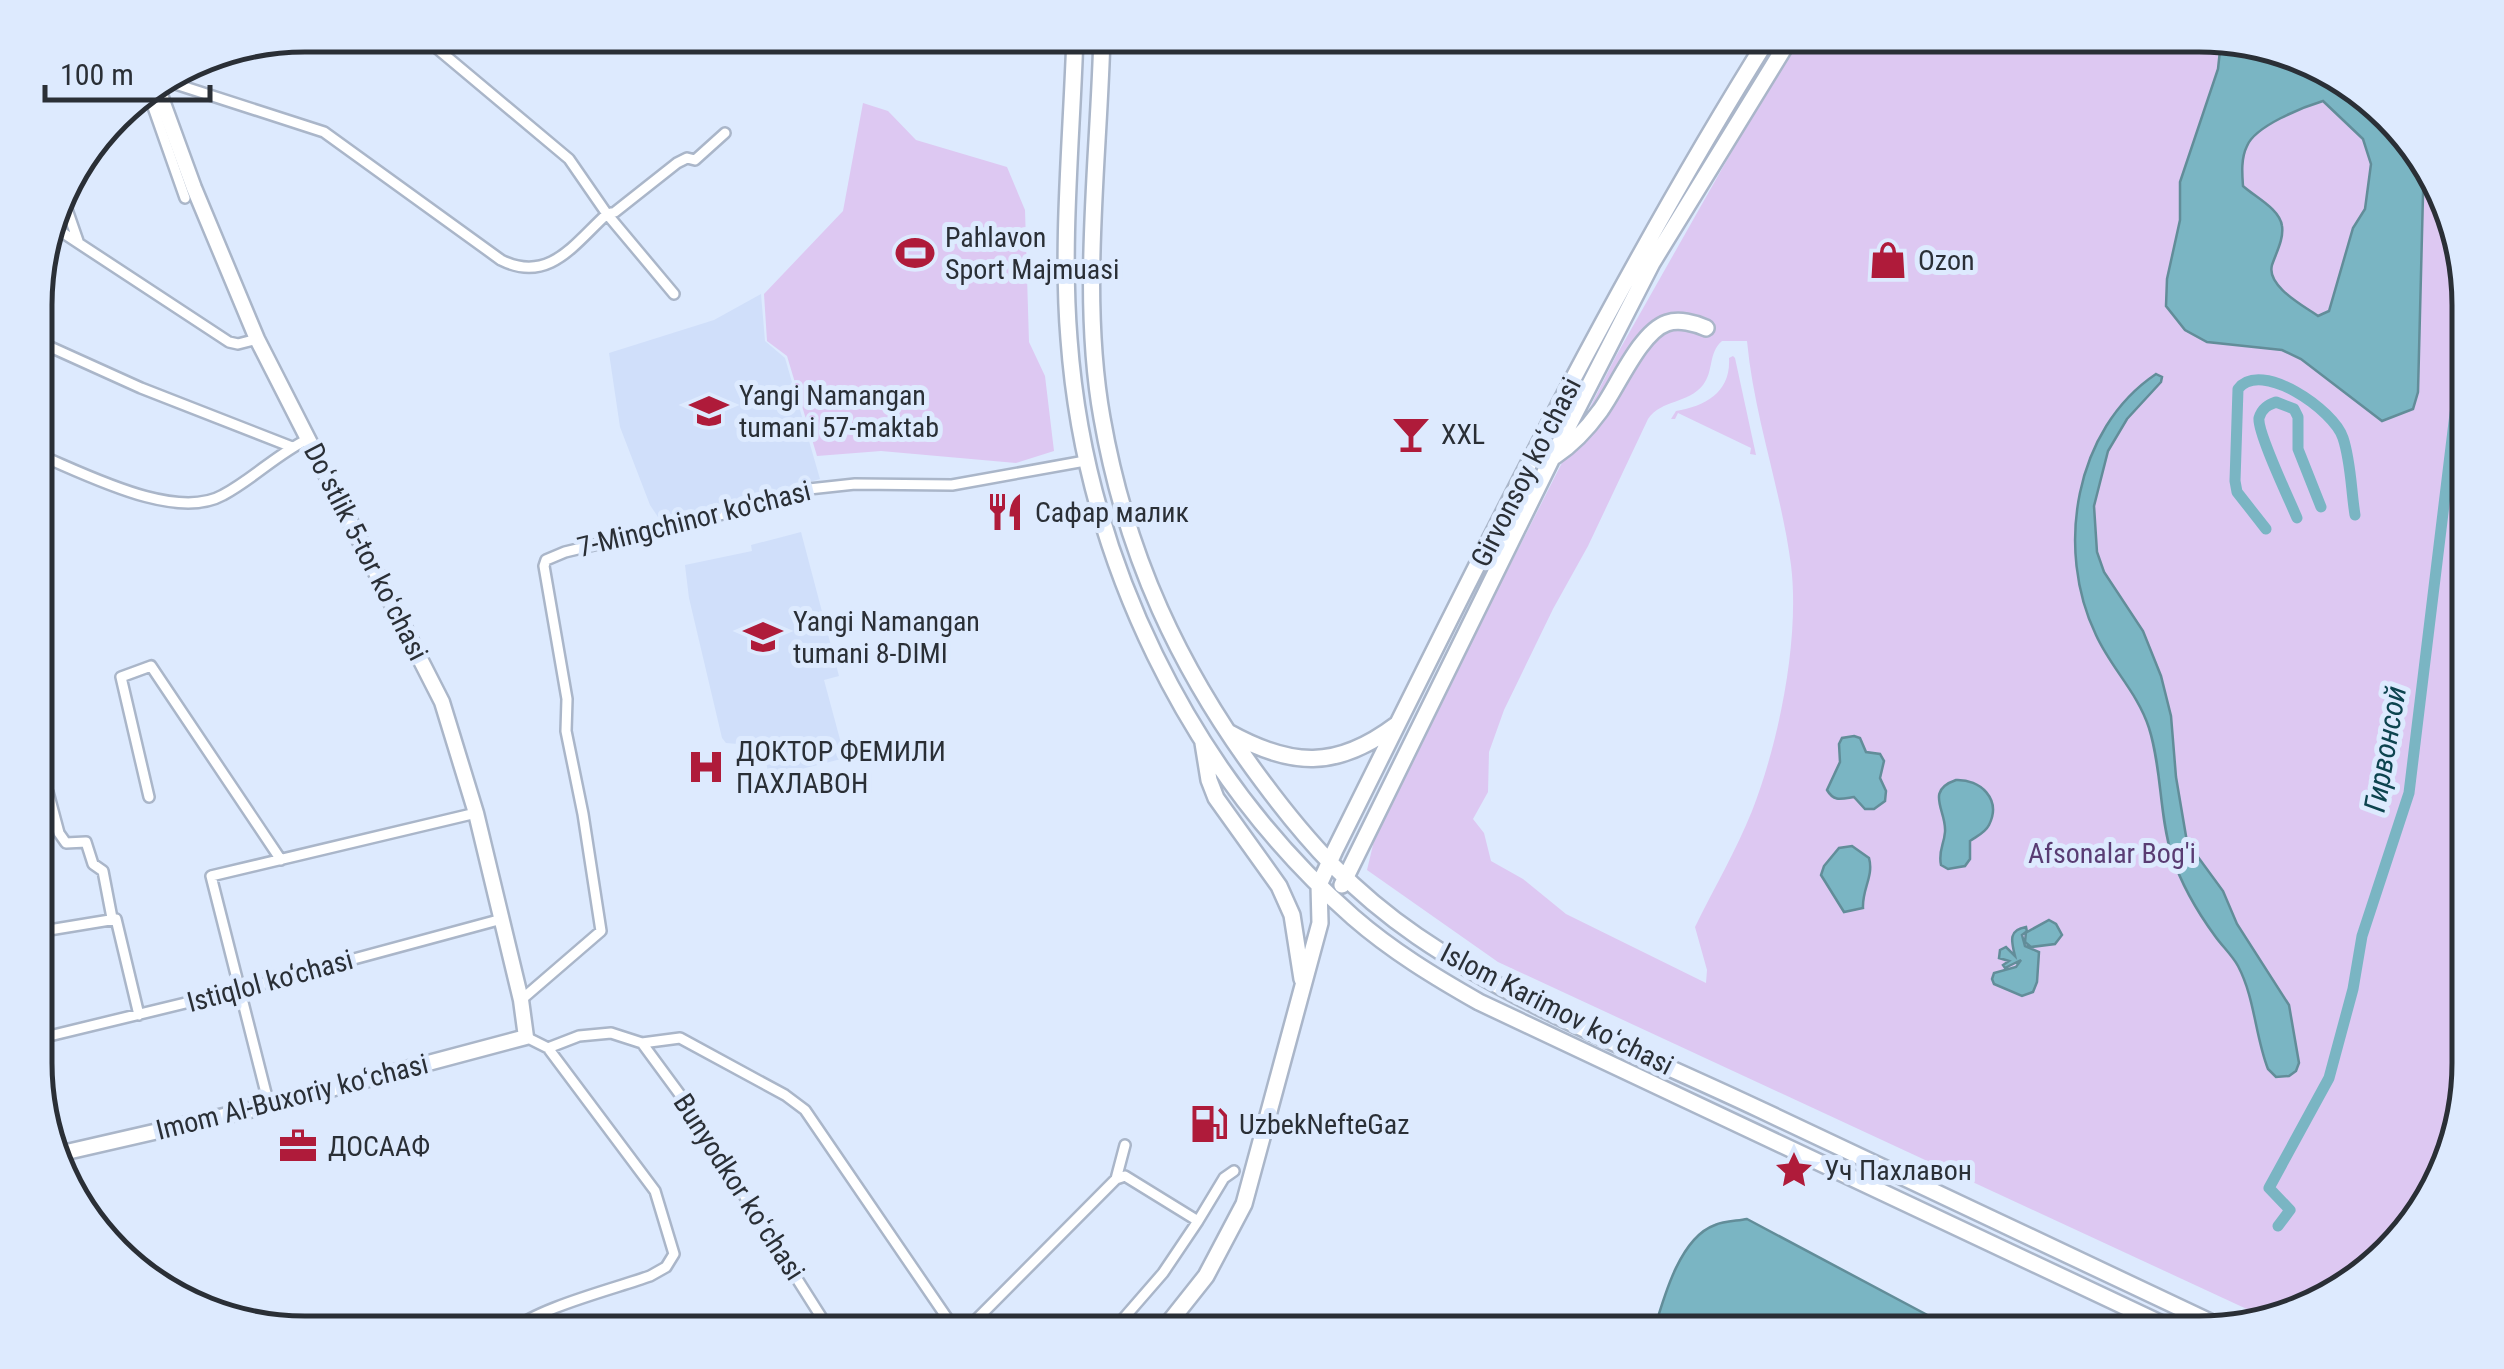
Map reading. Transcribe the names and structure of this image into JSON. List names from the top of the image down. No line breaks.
{"streets":{"main road":["Girvonsoy koʻchasi","Islom Karimov koʻchasi"],"street":["7-Mingchinor ko'chasi","Doʻstlik 5-tor koʻchasi","Istiqlol ko‘chasi","Imom Al-Buxoriy koʻchasi","Bunyodkor koʻchasi"]},"crossings":[["Girvonsoy koʻchasi","Islom Karimov koʻchasi"],["7-Mingchinor ko'chasi","Doʻstlik 5-tor koʻchasi"],["7-Mingchinor ko'chasi","Islom Karimov koʻchasi"],["Doʻstlik 5-tor koʻchasi","Istiqlol ko‘chasi"],["Doʻstlik 5-tor koʻchasi","Imom Al-Buxoriy koʻchasi"]],"water":["Гирвонсой"],"parks":["Afsonalar Bog'i"],"places":{"sports":["Pahlavon Sport Majmuasi"],"shop":["Ozon"],"school or university":["Yangi Namangan tumani 57-maktab","Yangi Namangan tumani 8-DIMI"],"bar":["XXL"],"restaurant":["Сафар малик"],"hospital":["ДОКТОР ФЕМИЛИ ПАХЛАВОН"],"fuel station":["UzbekNefteGaz"],"office":["ДОСААФ"],"place":["Уч Пахлавон"]},"scale_bar":"100 m"}
